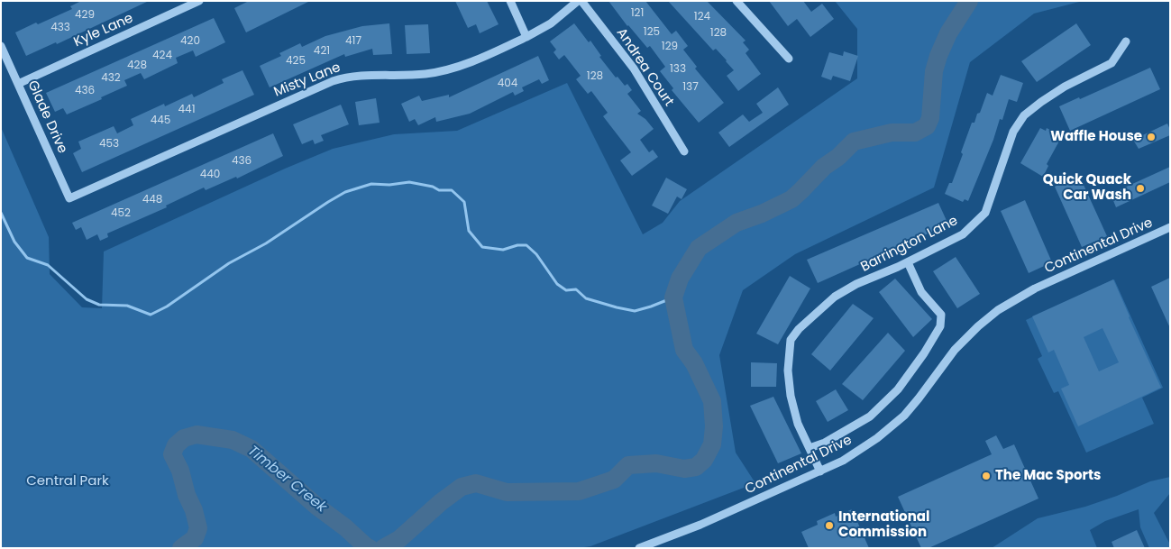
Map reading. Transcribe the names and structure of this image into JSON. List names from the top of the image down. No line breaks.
{"streets":{"street":["Kyle Lane","Andrea Court","Misty Lane","Glade Drive","Barrington Lane","Continental Drive"]},"crossings":[["Kyle Lane","Glade Drive"],["Andrea Court","Misty Lane"],["Misty Lane","Glade Drive"],["Barrington Lane","Continental Drive"]],"water":["Timber Creek"],"parks":["Central Park"],"places":["Waffle House","Quick Quack Car Wash","The Mac Sports","International Commission"],"house_numbers":["121","429","124","433","125","128","420","417","129","421","424","425","428","133","128","432","404","137","436","441","445","453","436","440","448","452"]}
